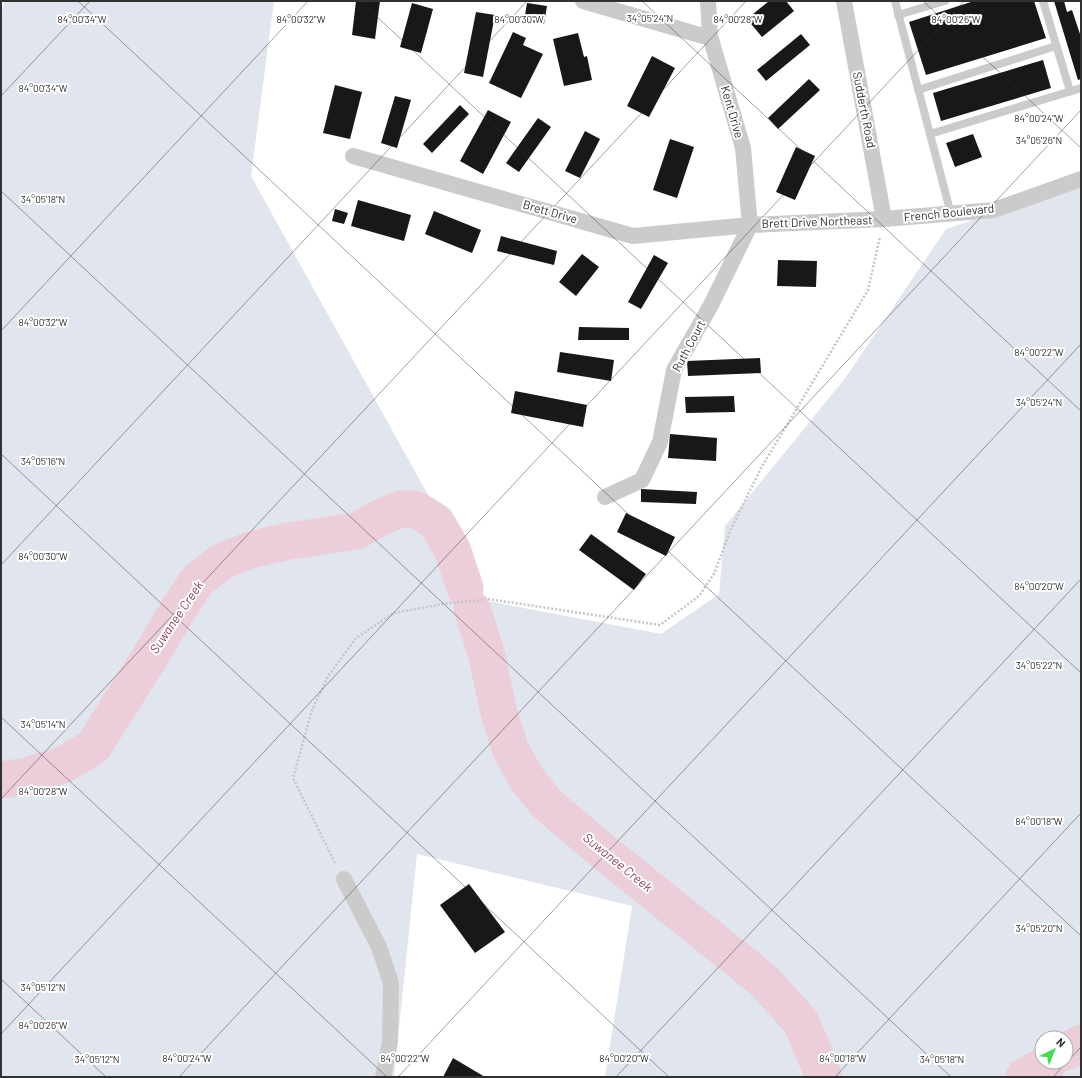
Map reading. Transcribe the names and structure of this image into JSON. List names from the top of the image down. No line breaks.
{"streets":{"street":["Sudderth Road","Kent Drive","Brett Drive","French Boulevard","Brett Drive Northeast","Ruth Court"]},"crossings":[["Sudderth Road","French Boulevard"],["Sudderth Road","Brett Drive Northeast"],["Kent Drive","Brett Drive"],["Kent Drive","Brett Drive Northeast"],["Kent Drive","Ruth Court"],["Brett Drive","Brett Drive Northeast"],["Brett Drive","Ruth Court"],["French Boulevard","Brett Drive Northeast"],["Brett Drive Northeast","Ruth Court"]],"water":["Suwanee Creek"],"north":"top right","coordinates":["34°05'24\"N","84°00'34\"W","84°00'32\"W","84°00'30\"W","84°00'28\"W","84°00'26\"W","84°00'24\"W","34°05'26\"N","34°05'18\"N","84°00'22\"W","34°05'16\"N","84°00'20\"W","34°05'22\"N","34°05'14\"N","84°00'18\"W","34°05'20\"N","34°05'12\"N"]}
